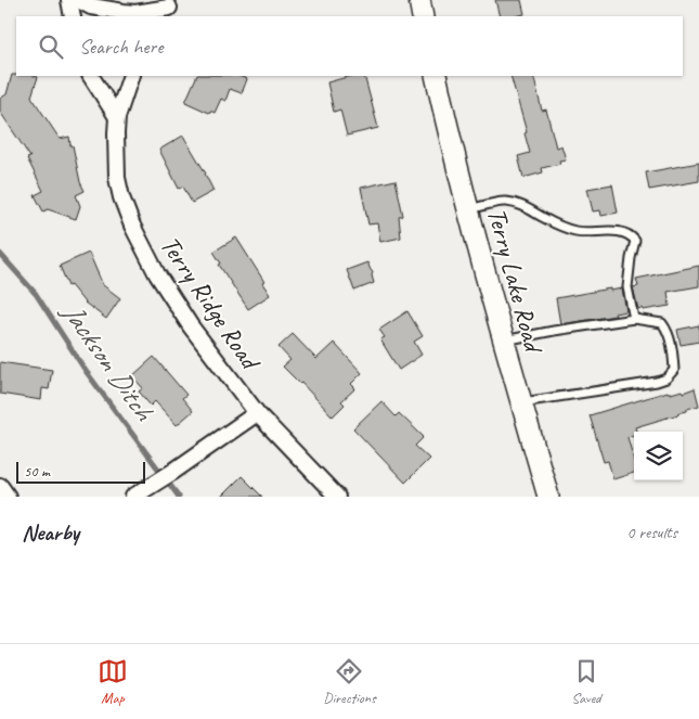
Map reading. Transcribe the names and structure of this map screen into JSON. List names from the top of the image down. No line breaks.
{"streets":{"main road":["Terry Lake Road"],"street":["Terry Ridge Road"]},"water":["Jackson Ditch"],"scale_bar":"50 m","page":{"search":"Search here","scale":"50 m","heading":["Nearby","0 results"],"nav":["Map","Directions","Saved"]}}
